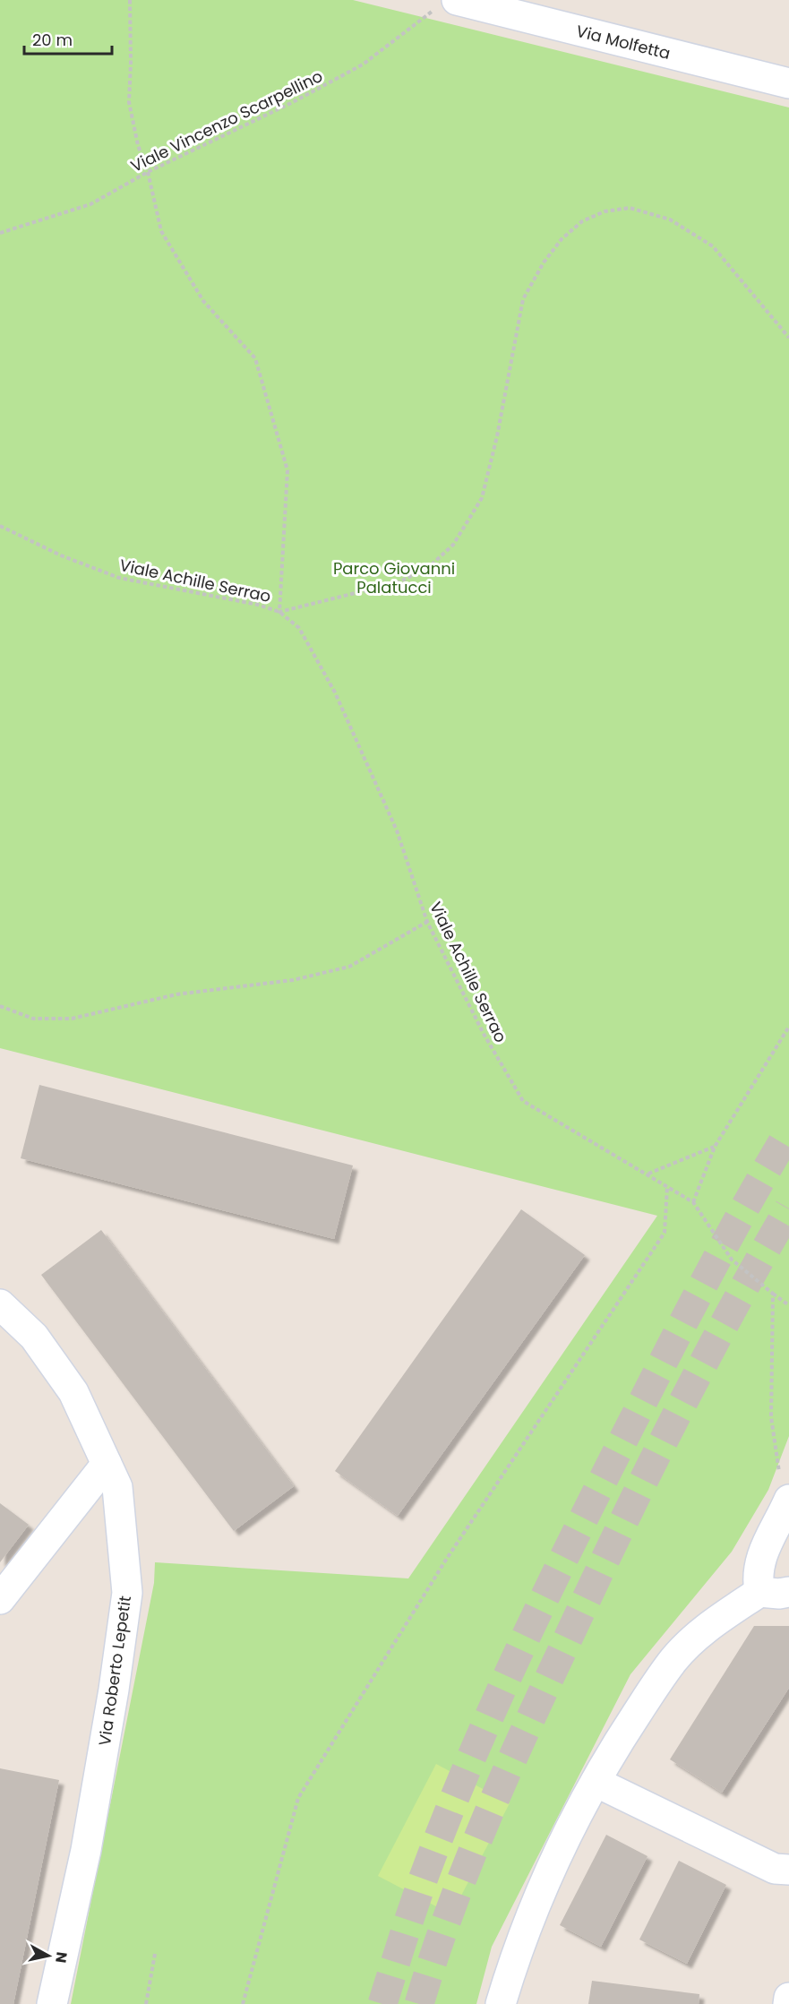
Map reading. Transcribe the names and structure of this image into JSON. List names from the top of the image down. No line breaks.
{"streets":{"street":["Via Molfetta","Via Roberto Lepetit"],"path":["Viale Vincenzo Scarpellino","Viale Achille Serrao"]},"crossings":[["Via Molfetta","Viale Vincenzo Scarpellino"]],"parks":["Parco Giovanni Palatucci"],"scale_bar":"20 m","north":"right"}
